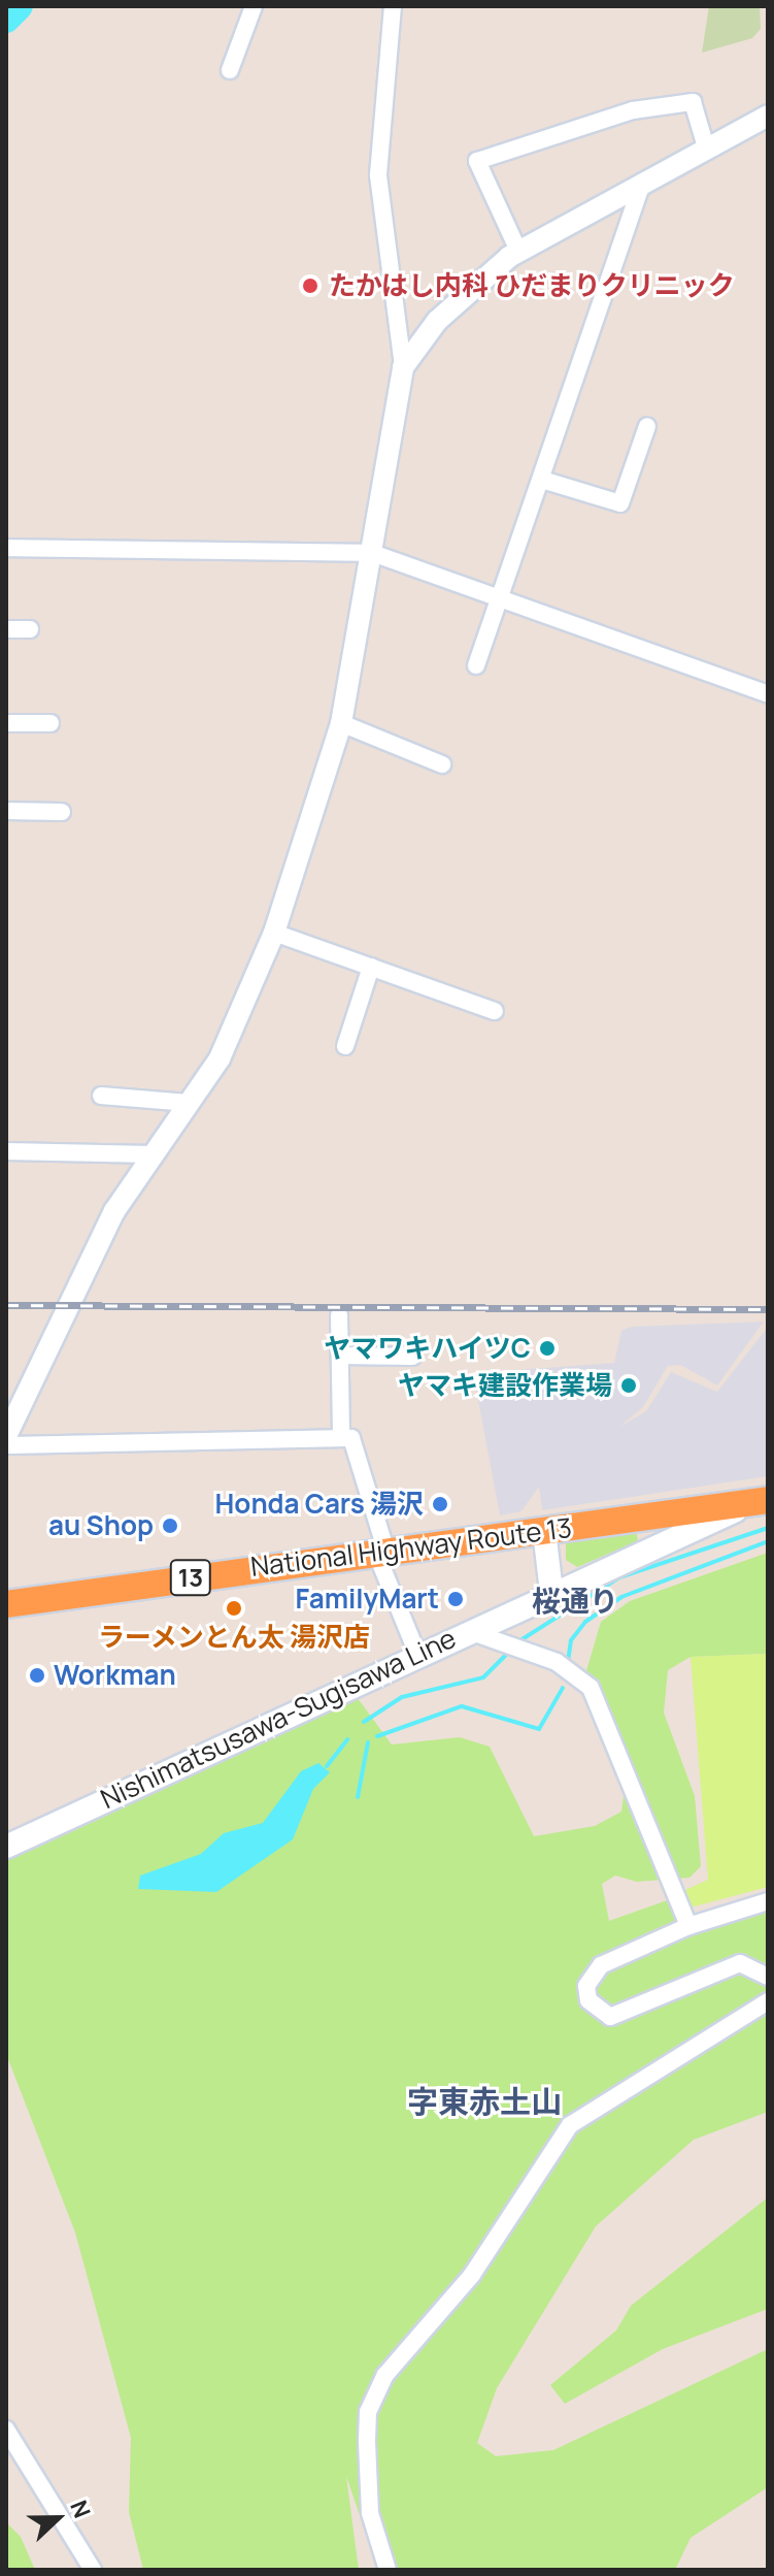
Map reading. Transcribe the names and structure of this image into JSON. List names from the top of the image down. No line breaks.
{"streets":{"highway":["National Highway Route 13","13"],"main road":["Nishimatsusawa-Sugisawa Line"]},"crossings":[["National Highway Route 13","Nishimatsusawa-Sugisawa Line"]],"districts":["桜通り","字東赤土山"],"places":["たかはし内科 ひだまりクリニック","ヤマワキハイツC","ヤマキ建設作業場","Honda Cars 湯沢","au Shop","FamilyMart","ラーメンとん太 湯沢店","Workman"],"north":"right"}
